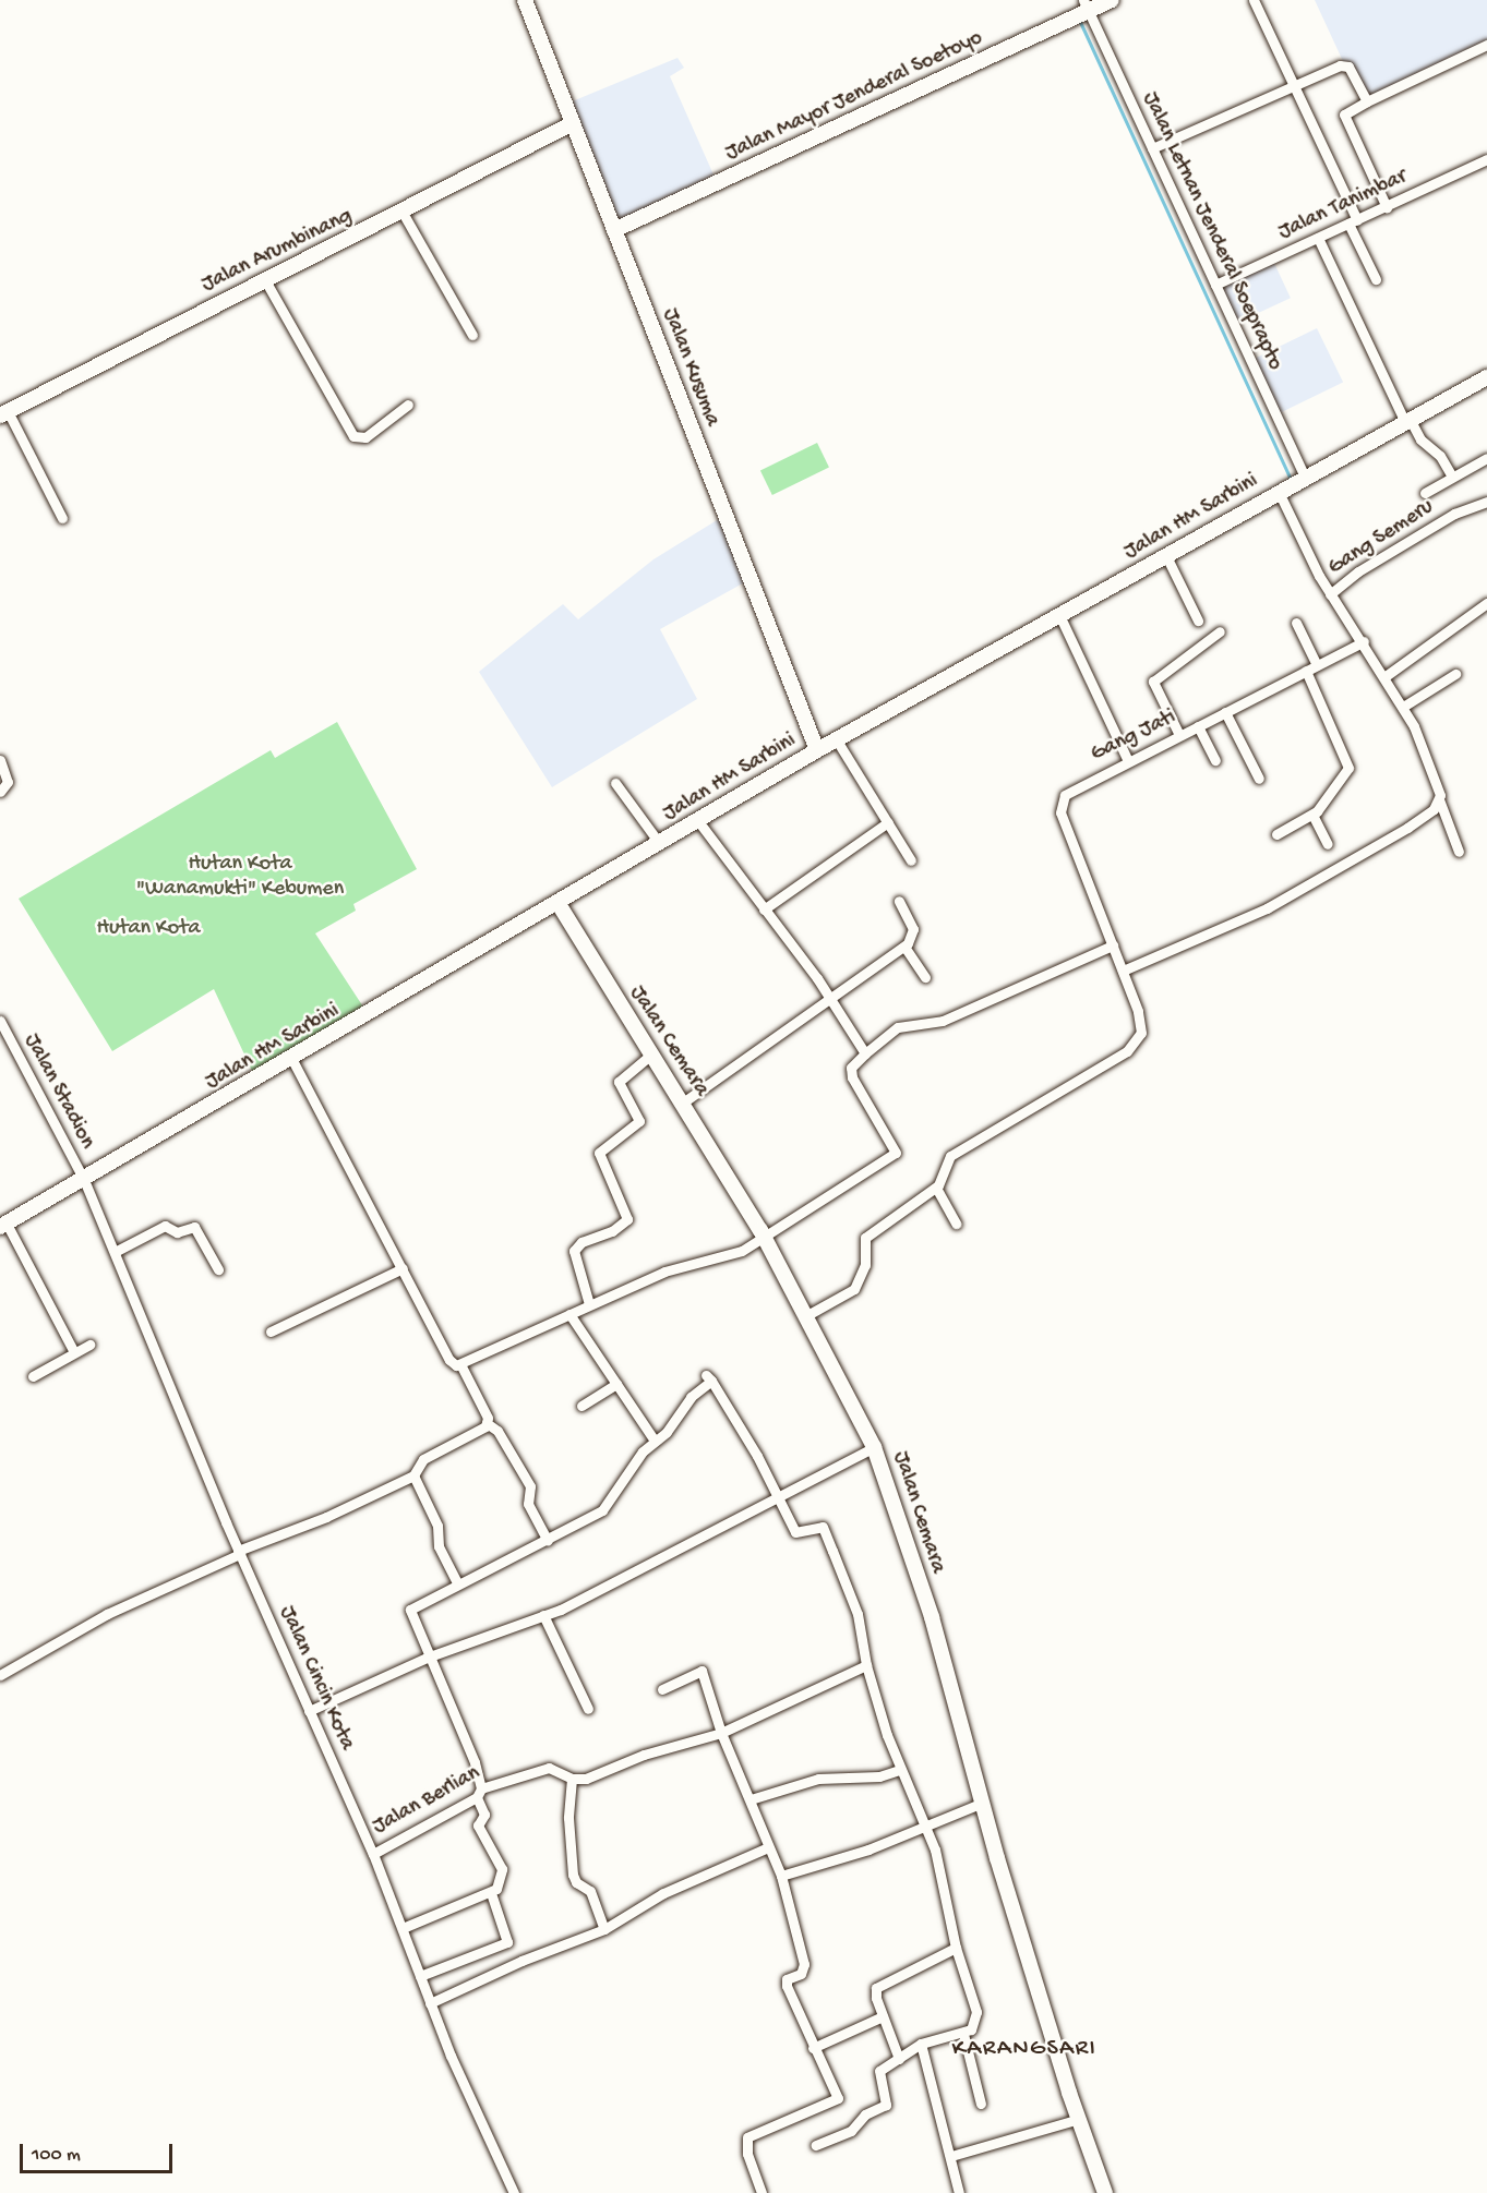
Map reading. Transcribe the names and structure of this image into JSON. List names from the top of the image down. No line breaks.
{"streets":{"main road":["Jalan Mayor Jenderal Soetoyo","Jalan Arumbinang","Jalan Kusuma","Jalan HM Sarbini","Jalan Cemara"],"street":["Jalan Tanimbar","Jalan Letnan Jenderal Soeprapto","Gang Semeru","Gang Jati","Jalan Stadion","Jalan Cincin Kota","Jalan Berlian"]},"crossings":[["Jalan Mayor Jenderal Soetoyo","Jalan Letnan Jenderal Soeprapto"],["Jalan Mayor Jenderal Soetoyo","Jalan Kusuma"],["Jalan Tanimbar","Jalan Letnan Jenderal Soeprapto"],["Jalan Letnan Jenderal Soeprapto","Jalan HM Sarbini"],["Jalan Letnan Jenderal Soeprapto","Gang Semeru"],["Jalan Arumbinang","Jalan Kusuma"],["Jalan Kusuma","Jalan HM Sarbini"],["Jalan HM Sarbini","Gang Semeru"],["Jalan HM Sarbini","Jalan Cemara"],["Jalan HM Sarbini","Jalan Stadion"],["Jalan HM Sarbini","Jalan Cincin Kota"],["Jalan Stadion","Jalan Cincin Kota"],["Jalan Cincin Kota","Jalan Berlian"]],"districts":["KARANGSARI"],"parks":["Hutan Kota \"Wanamukti\" Kebumen","Hutan Kota"],"scale_bar":"100 m"}
